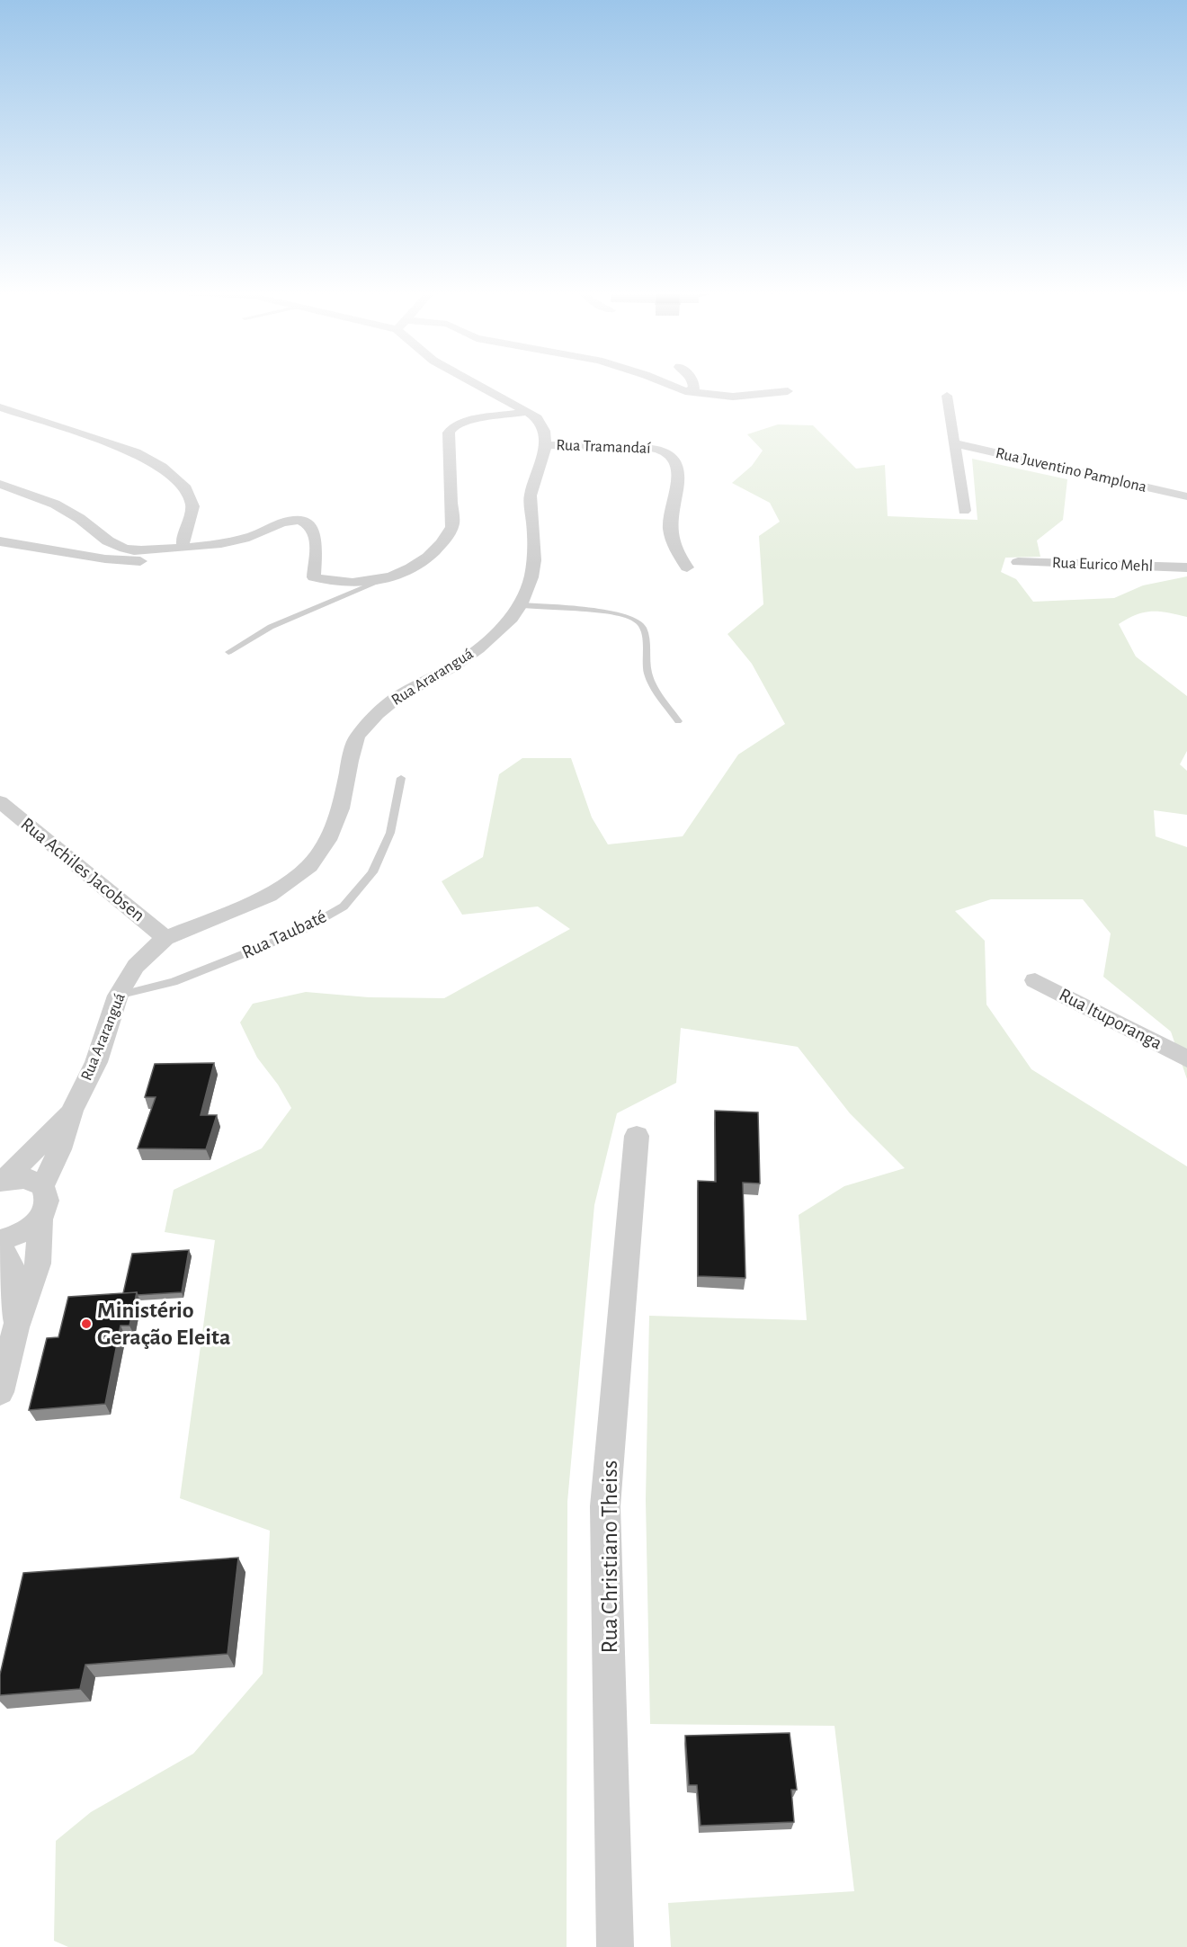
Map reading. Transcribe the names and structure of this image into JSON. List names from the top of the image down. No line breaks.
{"streets":{"street":["Rua Tramandaí","Rua Juventino Pamplona","Rua Eurico Mehl","Rua Araranguá","Rua Achiles Jacobsen","Rua Ituporanga","Rua Christiano Theiss"],"lane":["Rua Taubaté"]},"crossings":[["Rua Tramandaí","Rua Araranguá"],["Rua Araranguá","Rua Achiles Jacobsen"],["Rua Araranguá","Rua Taubaté"]],"places":["Ministério Geração Eleita"]}
